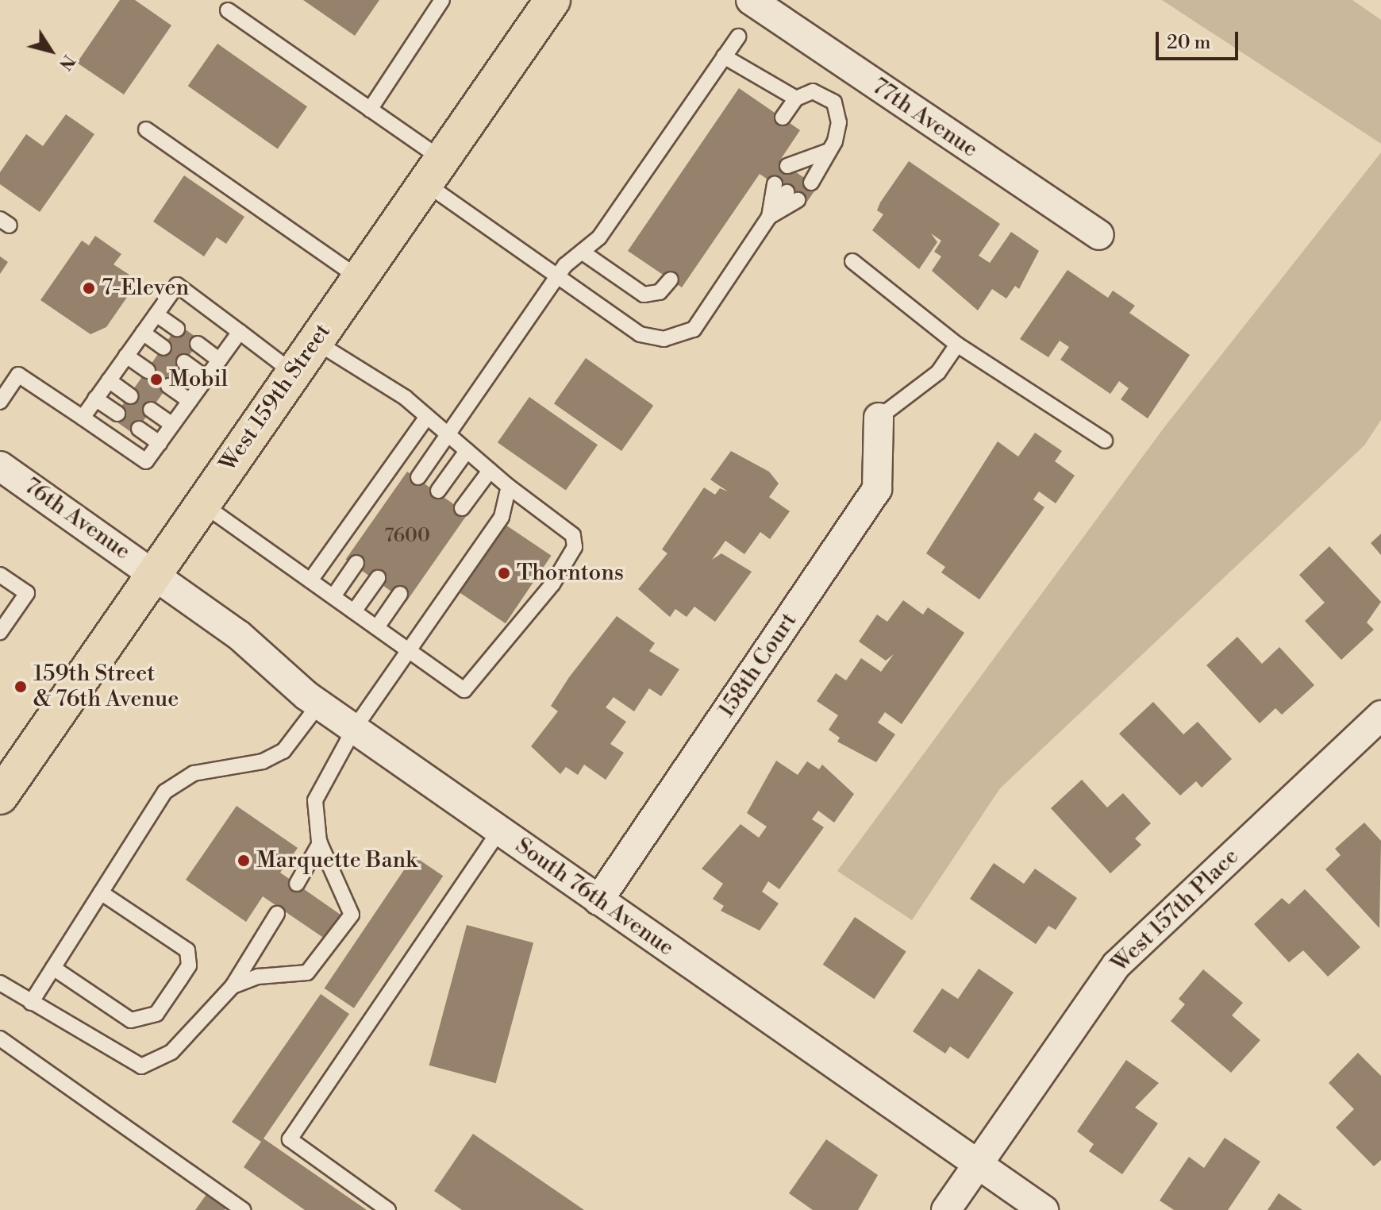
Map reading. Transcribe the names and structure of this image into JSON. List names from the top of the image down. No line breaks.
{"streets":{"main road":["West 159th Street"],"street":["77th Avenue","76th Avenue","158th Court","South 76th Avenue","West 157th Place"]},"crossings":[["West 159th Street","76th Avenue"],["West 159th Street","South 76th Avenue"],["76th Avenue","South 76th Avenue"],["158th Court","South 76th Avenue"],["South 76th Avenue","West 157th Place"]],"places":["7-Eleven","Mobil","Thorntons","159th Street & 76th Avenue","Marquette Bank"],"house_numbers":["7600"],"scale_bar":"20 m","north":"bottom right"}
